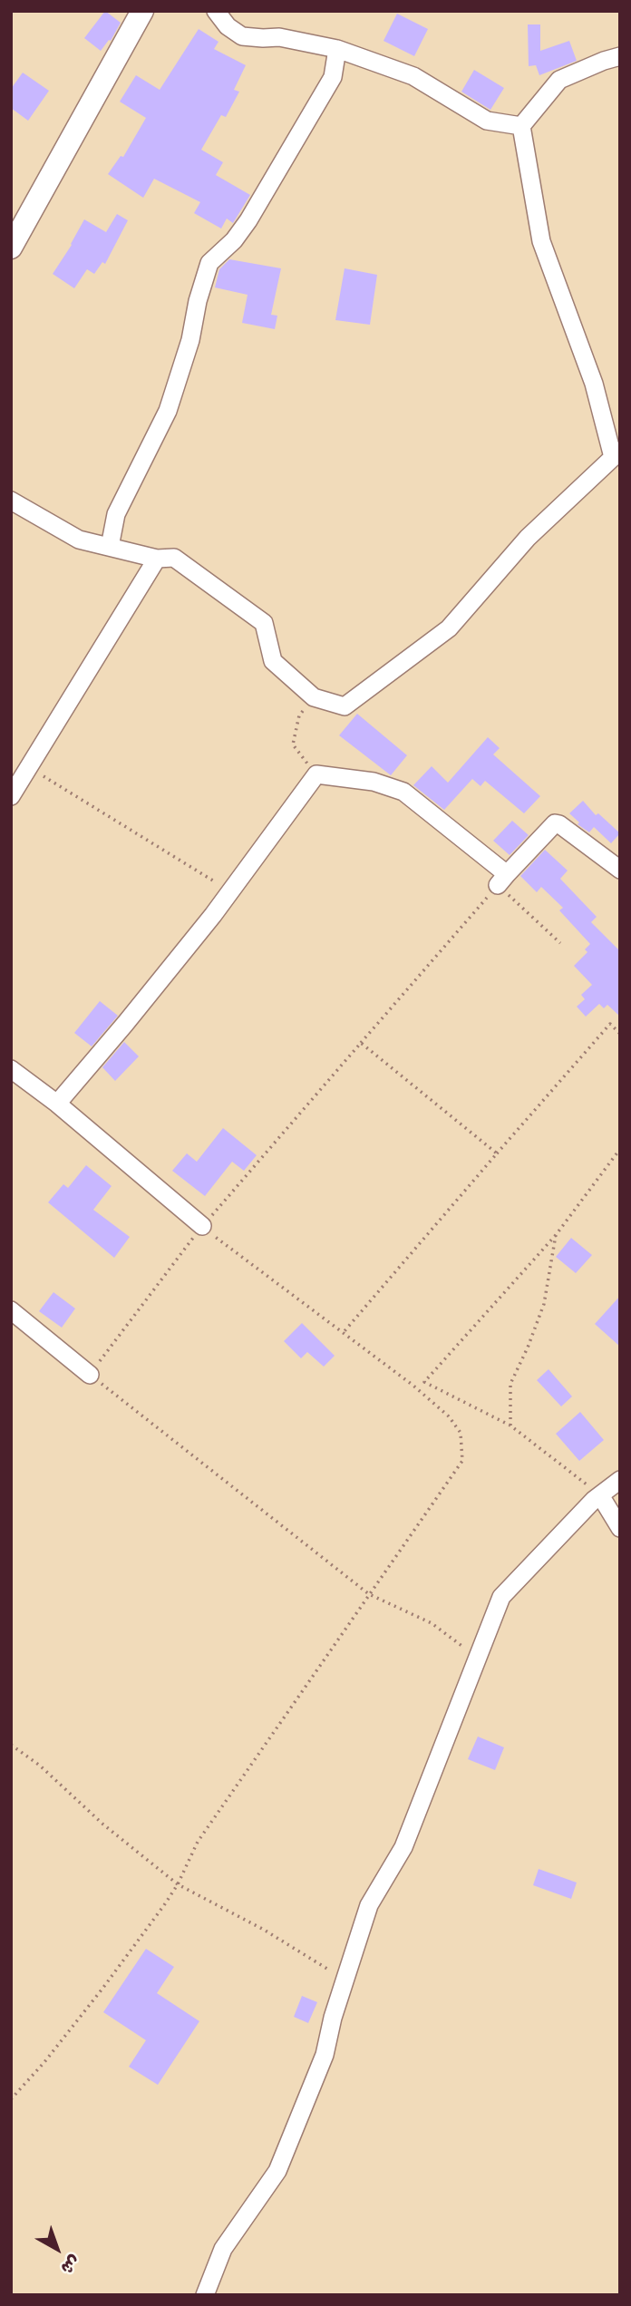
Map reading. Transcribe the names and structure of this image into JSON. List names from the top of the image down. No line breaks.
{"north":"bottom right"}
